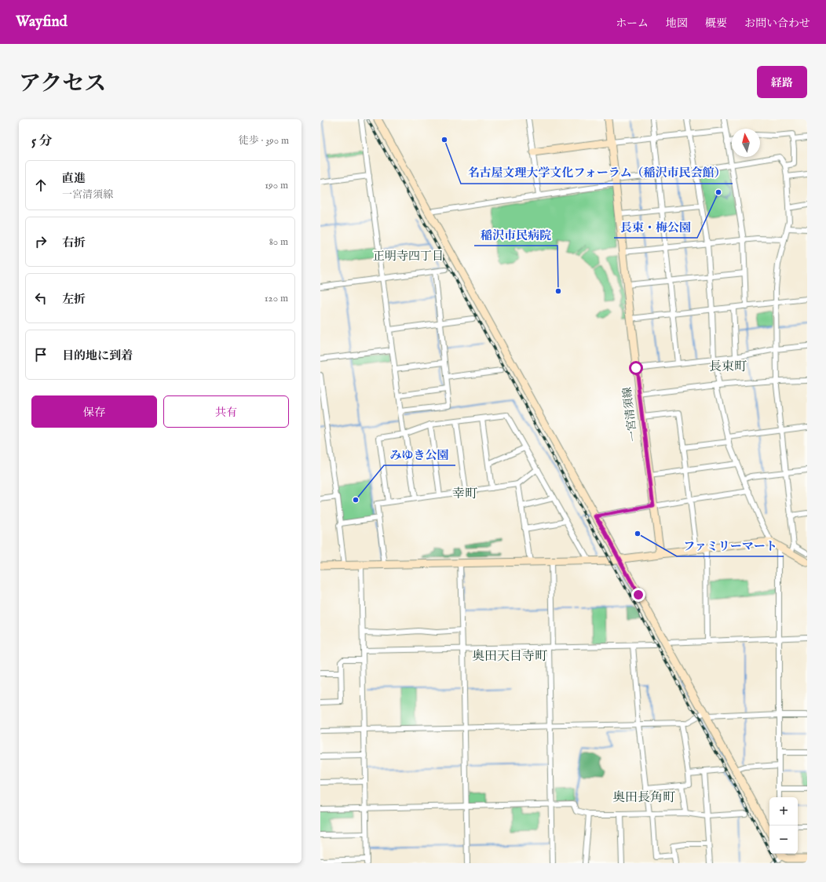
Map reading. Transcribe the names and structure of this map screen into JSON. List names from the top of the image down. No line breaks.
{"streets":{"street":["一宮清須線"]},"districts":["正明寺四丁目","長束町","幸町","奥田天目寺町","奥田長角町"],"places":["名古屋文理大学文化フォーラム（稲沢市民会館）","長束・梅公園","稲沢市民病院","みゆき公園","ファミリーマート"],"north":"top","page":{"header":"Wayfind","nav":["ホーム","地図","概要","お問い合わせ"],"title":"アクセス","buttons":["経路",["保存","共有"]],"heading":["5 分","徒歩 · 390 m"],"list":[["直進","一宮清須線","190 m"],["右折","80 m"],["左折","120 m"],"目的地に到着"],"map_buttons":["+","−"]}}
